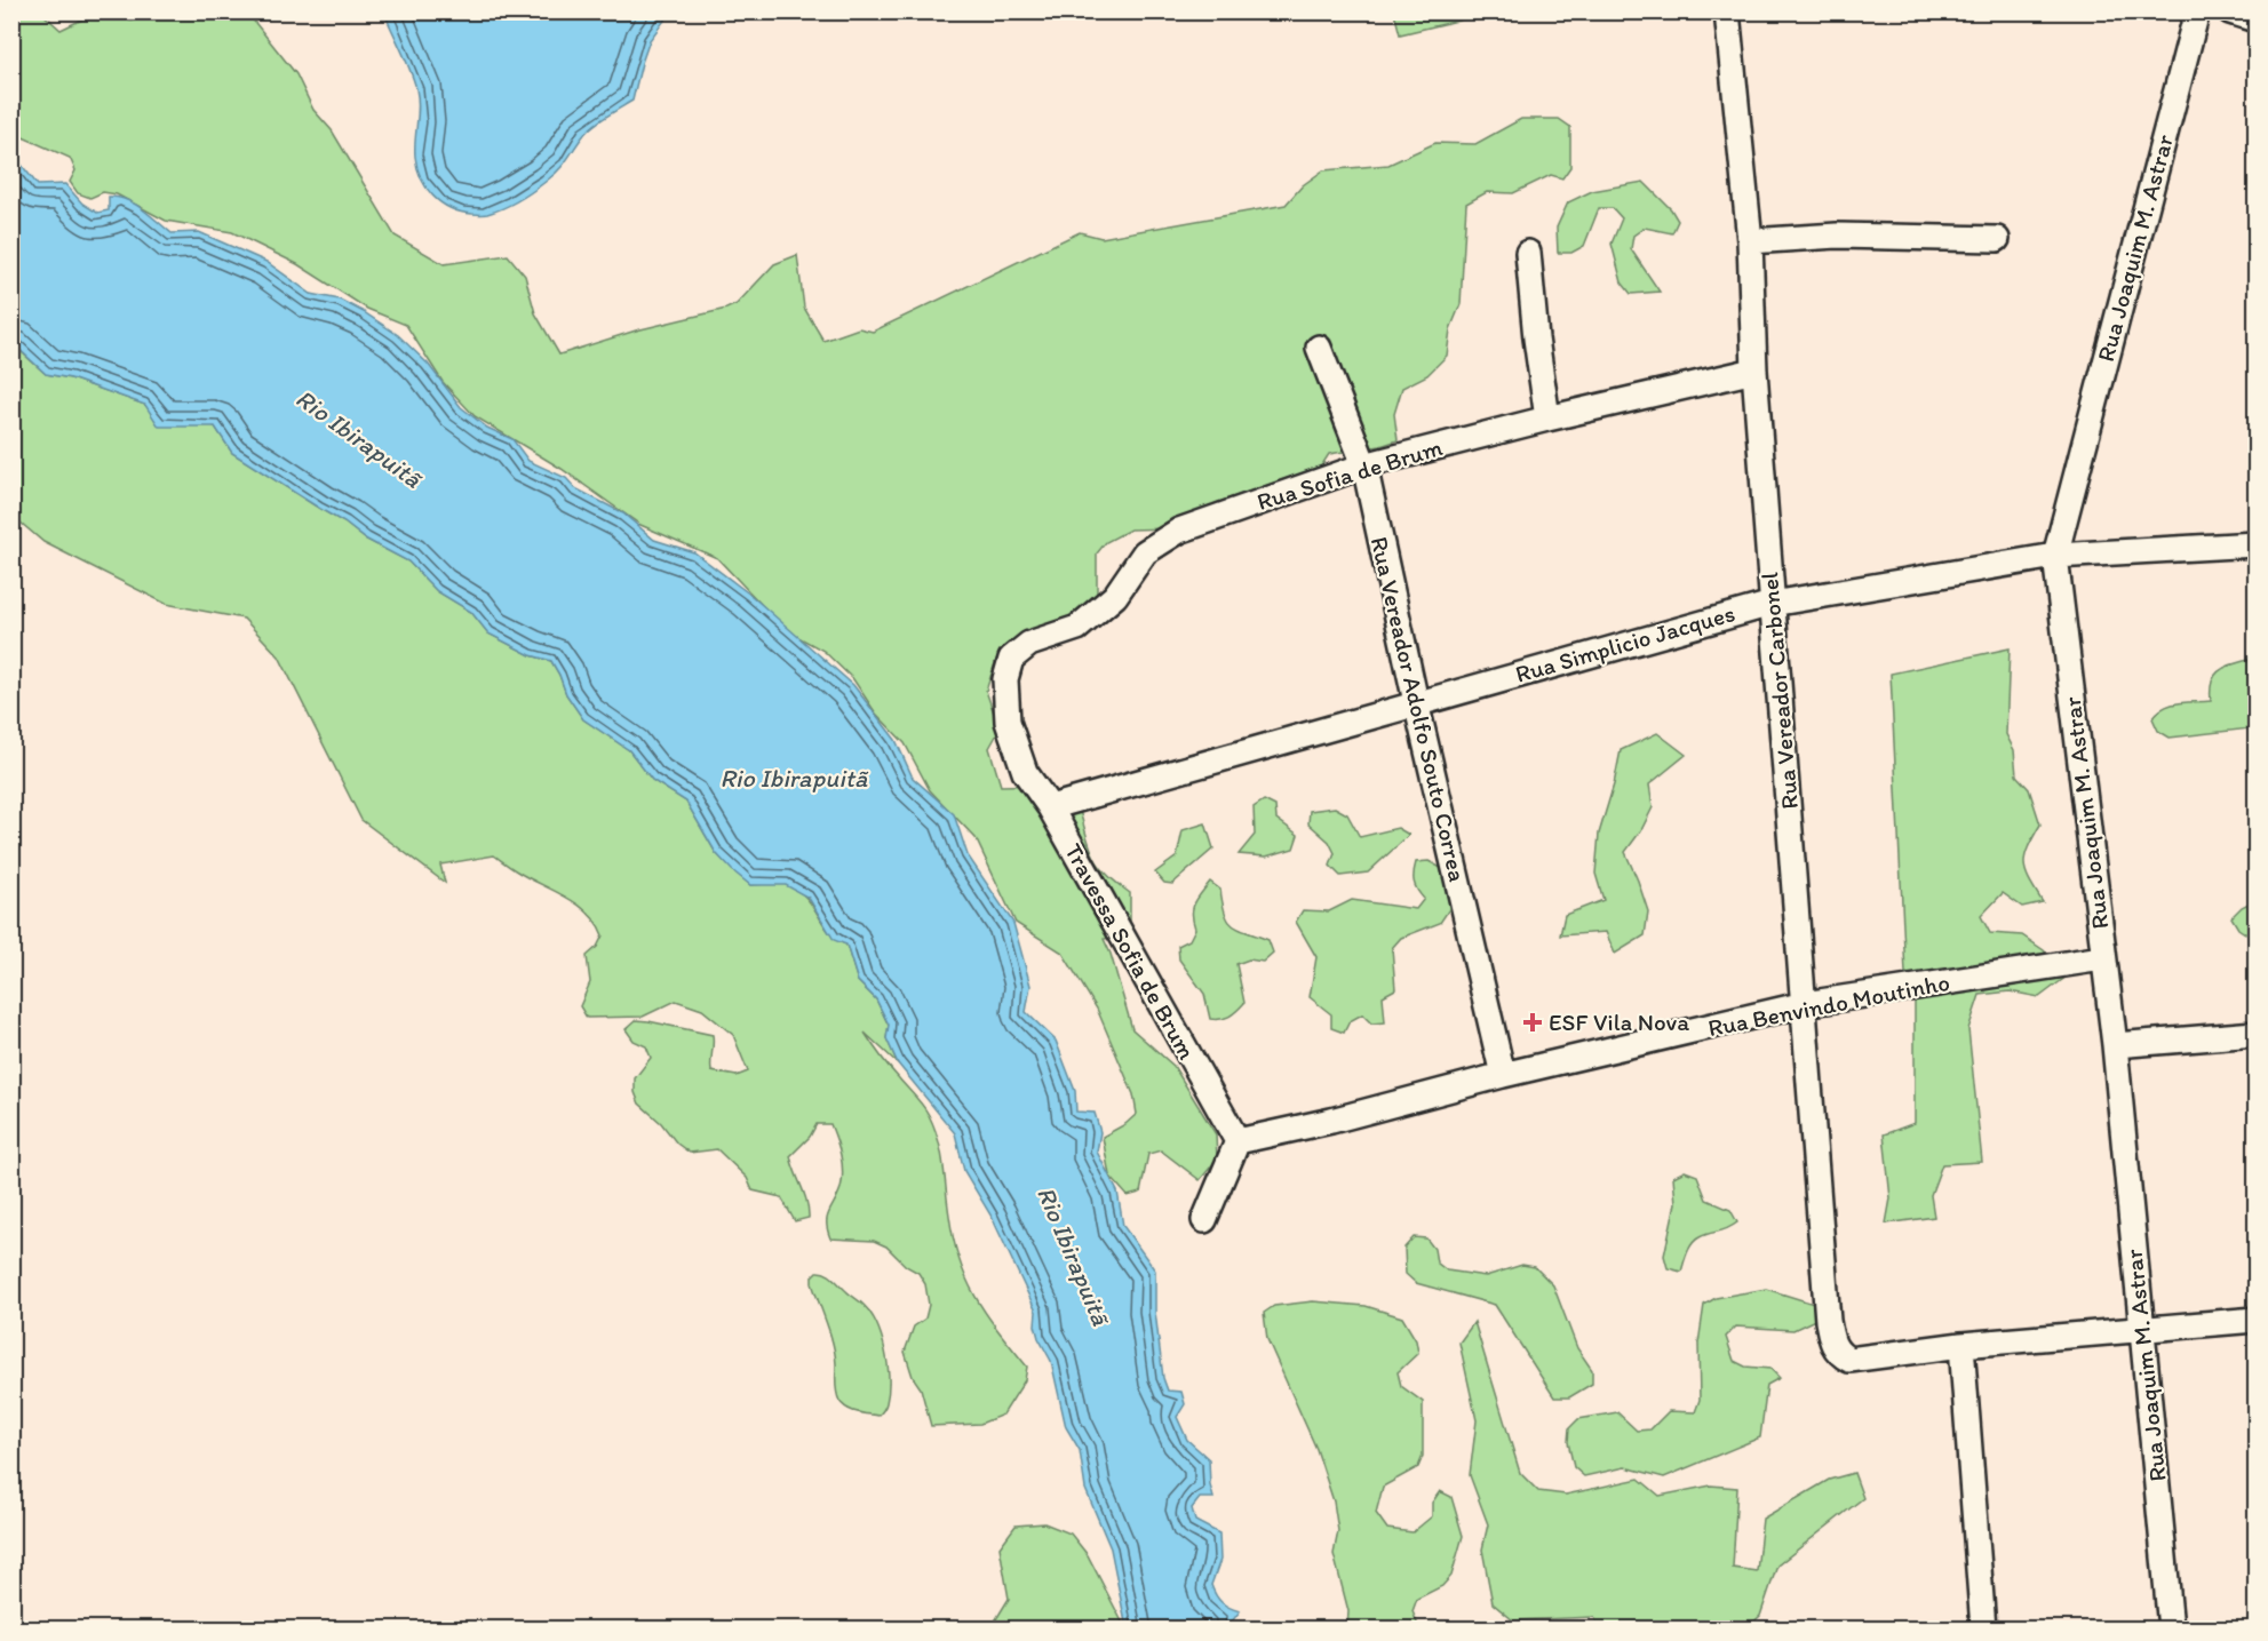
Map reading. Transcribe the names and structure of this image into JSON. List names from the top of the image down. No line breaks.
{"streets":{"street":["Rua Joaquim M. Astrar","Rua Sofia de Brum","Rua Simplicio Jacques","Rua Vereador Carbonel","Rua Vereador Adolfo Souto Correa","Travessa Sofia de Brum","Rua Benvindo Moutinho"]},"crossings":[["Rua Joaquim M. Astrar","Rua Simplicio Jacques"],["Rua Joaquim M. Astrar","Rua Benvindo Moutinho"],["Rua Sofia de Brum","Rua Vereador Carbonel"],["Rua Sofia de Brum","Rua Vereador Adolfo Souto Correa"],["Rua Sofia de Brum","Travessa Sofia de Brum"],["Rua Simplicio Jacques","Rua Vereador Carbonel"],["Rua Simplicio Jacques","Rua Vereador Adolfo Souto Correa"],["Rua Simplicio Jacques","Travessa Sofia de Brum"],["Rua Vereador Carbonel","Rua Benvindo Moutinho"],["Rua Vereador Adolfo Souto Correa","Rua Benvindo Moutinho"],["Travessa Sofia de Brum","Rua Benvindo Moutinho"]],"water":["Rio Ibirapuitã"],"places":{"health":["ESF Vila Nova"]}}
